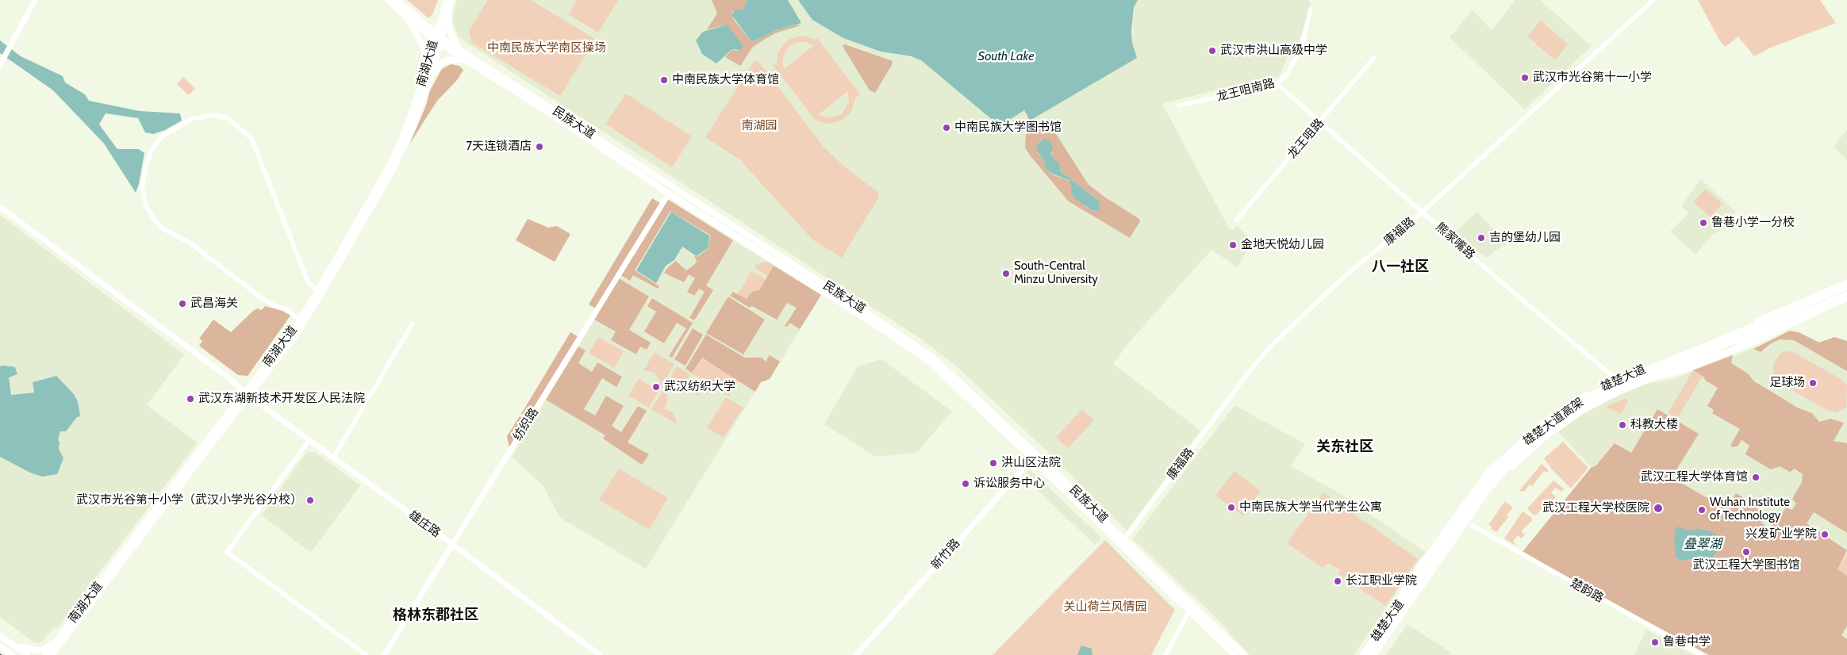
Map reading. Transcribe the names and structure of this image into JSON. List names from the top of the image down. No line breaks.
{"streets":{"main road":["南湖大道","民族大道","雄楚大道","雄楚大道高架","纺织路","雄庄路","新竹路"],"street":["龙王咀南路","龙王咀路","康福路","熊家嘴路","楚韵路"]},"crossings":[["南湖大道","民族大道"],["南湖大道","雄庄路"],["龙王咀南路","熊家嘴路"],["民族大道","康福路"],["民族大道","纺织路"],["民族大道","新竹路"],["龙王咀路","熊家嘴路"],["康福路","熊家嘴路"],["熊家嘴路","雄楚大道"],["纺织路","雄庄路"]],"districts":["八一社区","关东社区","格林东郡社区"],"water":["South Lake","叠翠湖"],"parks":["中南民族大学南区操场","南湖园","关山荷兰风情园"],"places":["武汉市洪山高级中学","武汉市光谷第十一小学","中南民族大学体育馆","中南民族大学图书馆","7天连锁酒店","鲁巷小学一分校","吉的堡幼儿园","金地天悦幼儿园","South-Central Minzu University","武昌海关","足球场","武汉纺织大学","武汉东湖新技术开发区人民法院","科教大楼","洪山区法院","武汉工程大学体育馆","诉讼服务中心","武汉市光谷第十小学（武汉小学光谷分校）","中南民族大学当代学生公寓","武汉工程大学校医院","Wuhan Institute of Technology","兴发矿业学院","武汉工程大学图书馆","长江职业学院","鲁巷中学"]}
